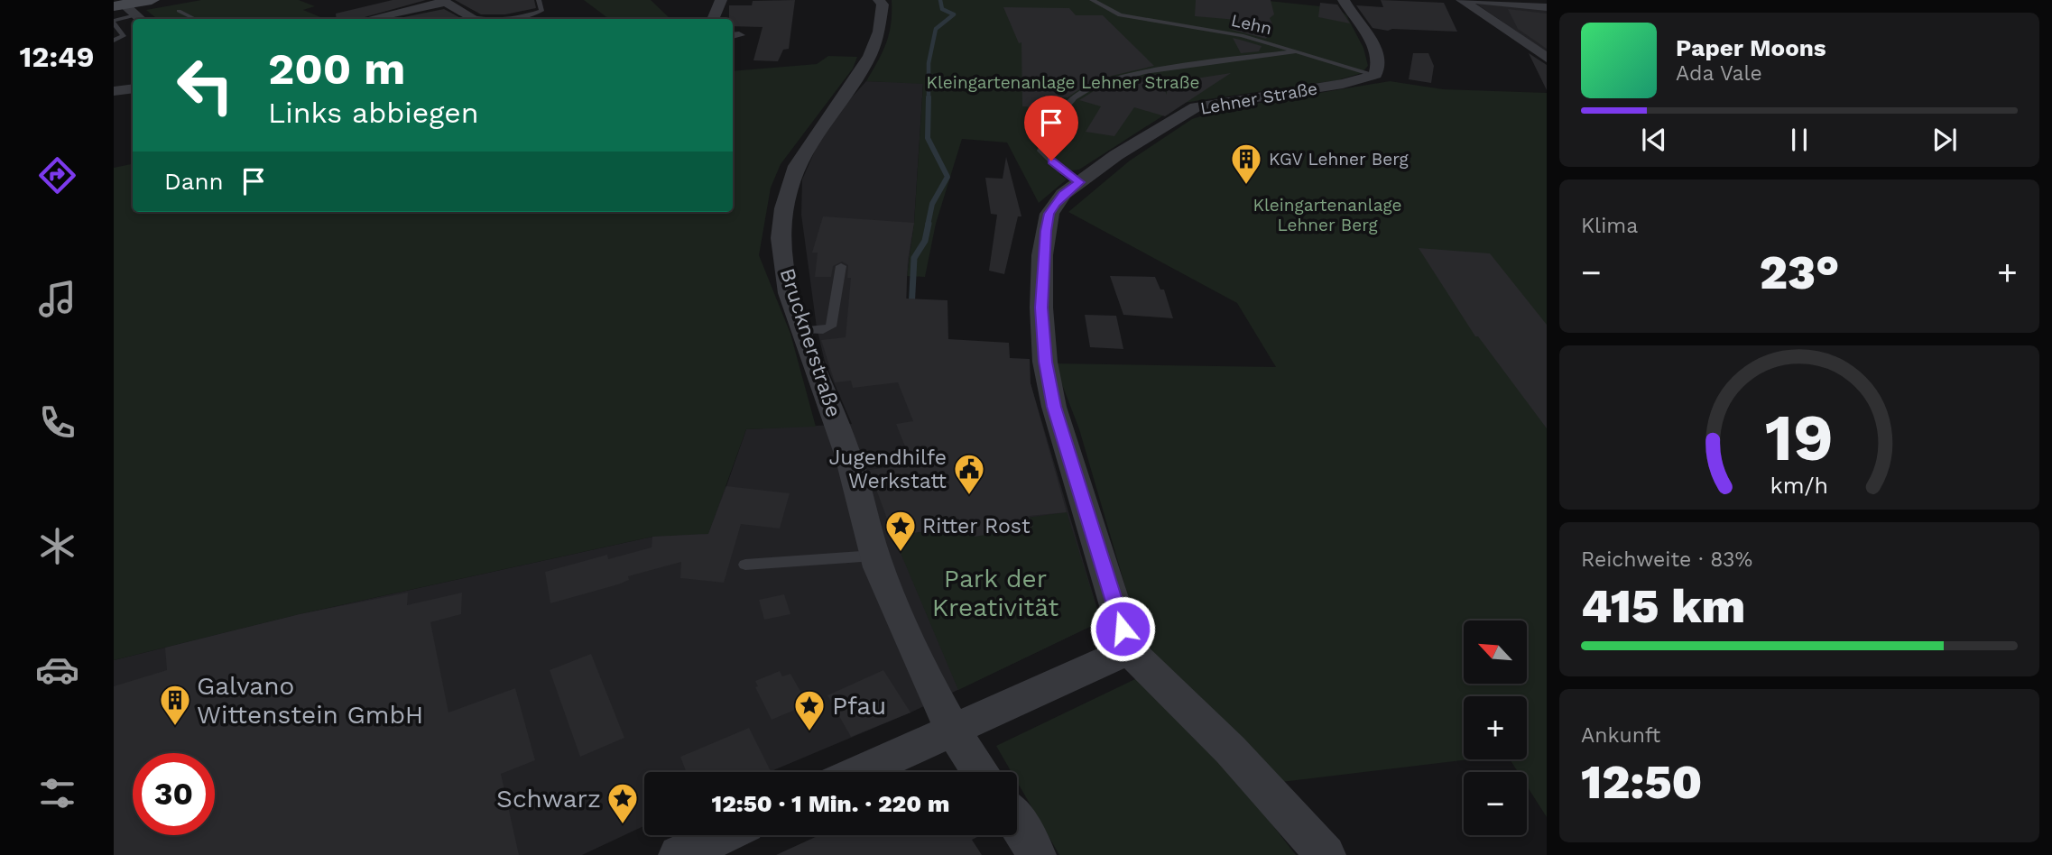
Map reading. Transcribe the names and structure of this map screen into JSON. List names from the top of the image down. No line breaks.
{"streets":{"street":["Lehner Straße","Brucknerstraße"],"lane":["Lehn"]},"crossings":[["Lehn","Lehner Straße"]],"parks":["Kleingartenanlage Lehner Straße","Kleingartenanlage Lehner Berg","Park der Kreativität"],"places":{"building":["KGV Lehner Berg","Galvano Wittenstein GmbH"],"public building":["Jugendhilfe Werkstatt"],"place":["Ritter Rost","Pfau","Schwarz"]},"north":"top left","page":{"tabs":"12:49","turn":["200 m","Links abbiegen"],"song":["Paper Moons","Ada Vale"],"then":"Dann","tile":["Klima",["Reichweite · 83%","415 km"],["Ankunft","12:50"]],"heat":["−","23°","+"],"map_buttons":["+","−"],"limit":"30","trip":"12:50 · 1 Min. · 220 m","gauge":["19","km/h"]}}
